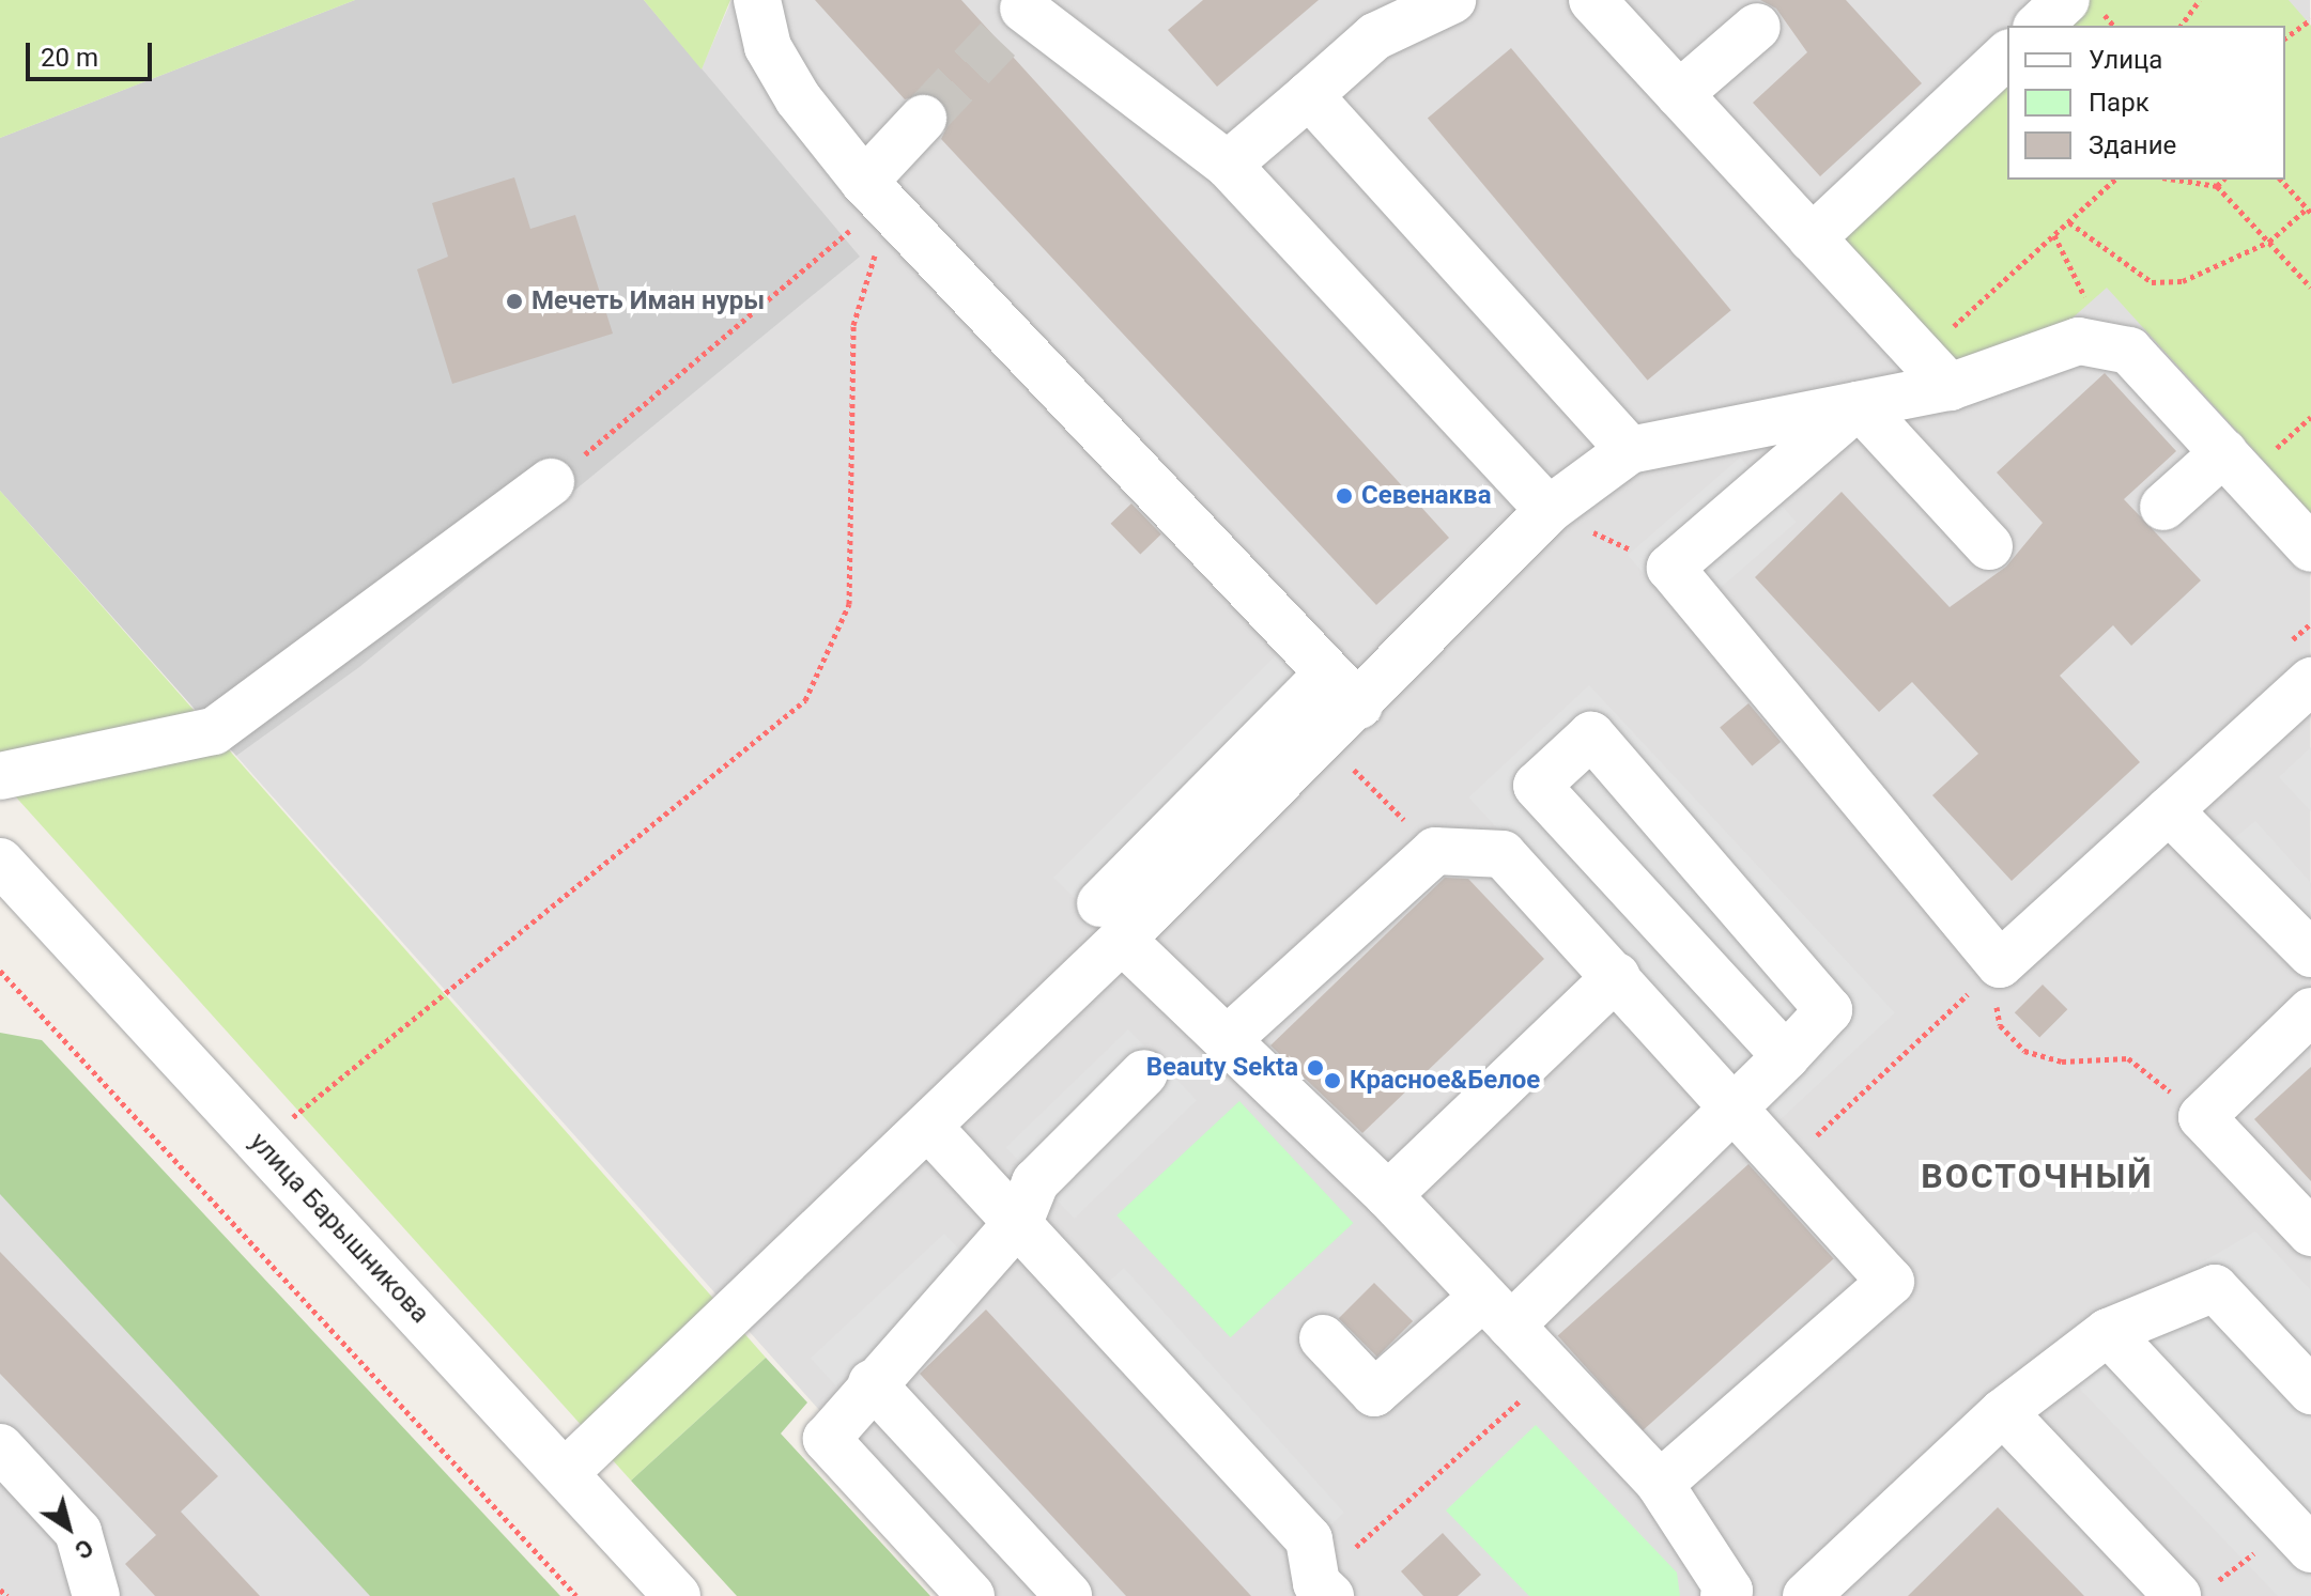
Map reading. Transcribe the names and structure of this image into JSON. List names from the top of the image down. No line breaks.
{"streets":{"street":["улица Барышникова"]},"districts":["ВОСТОЧНЫЙ"],"places":["Мечеть Иман нуры","Севенаква","Beauty Sekta","Красное&Белое"],"legend":["Улица","Парк","Здание"],"scale_bar":"20 m","north":"bottom right"}
